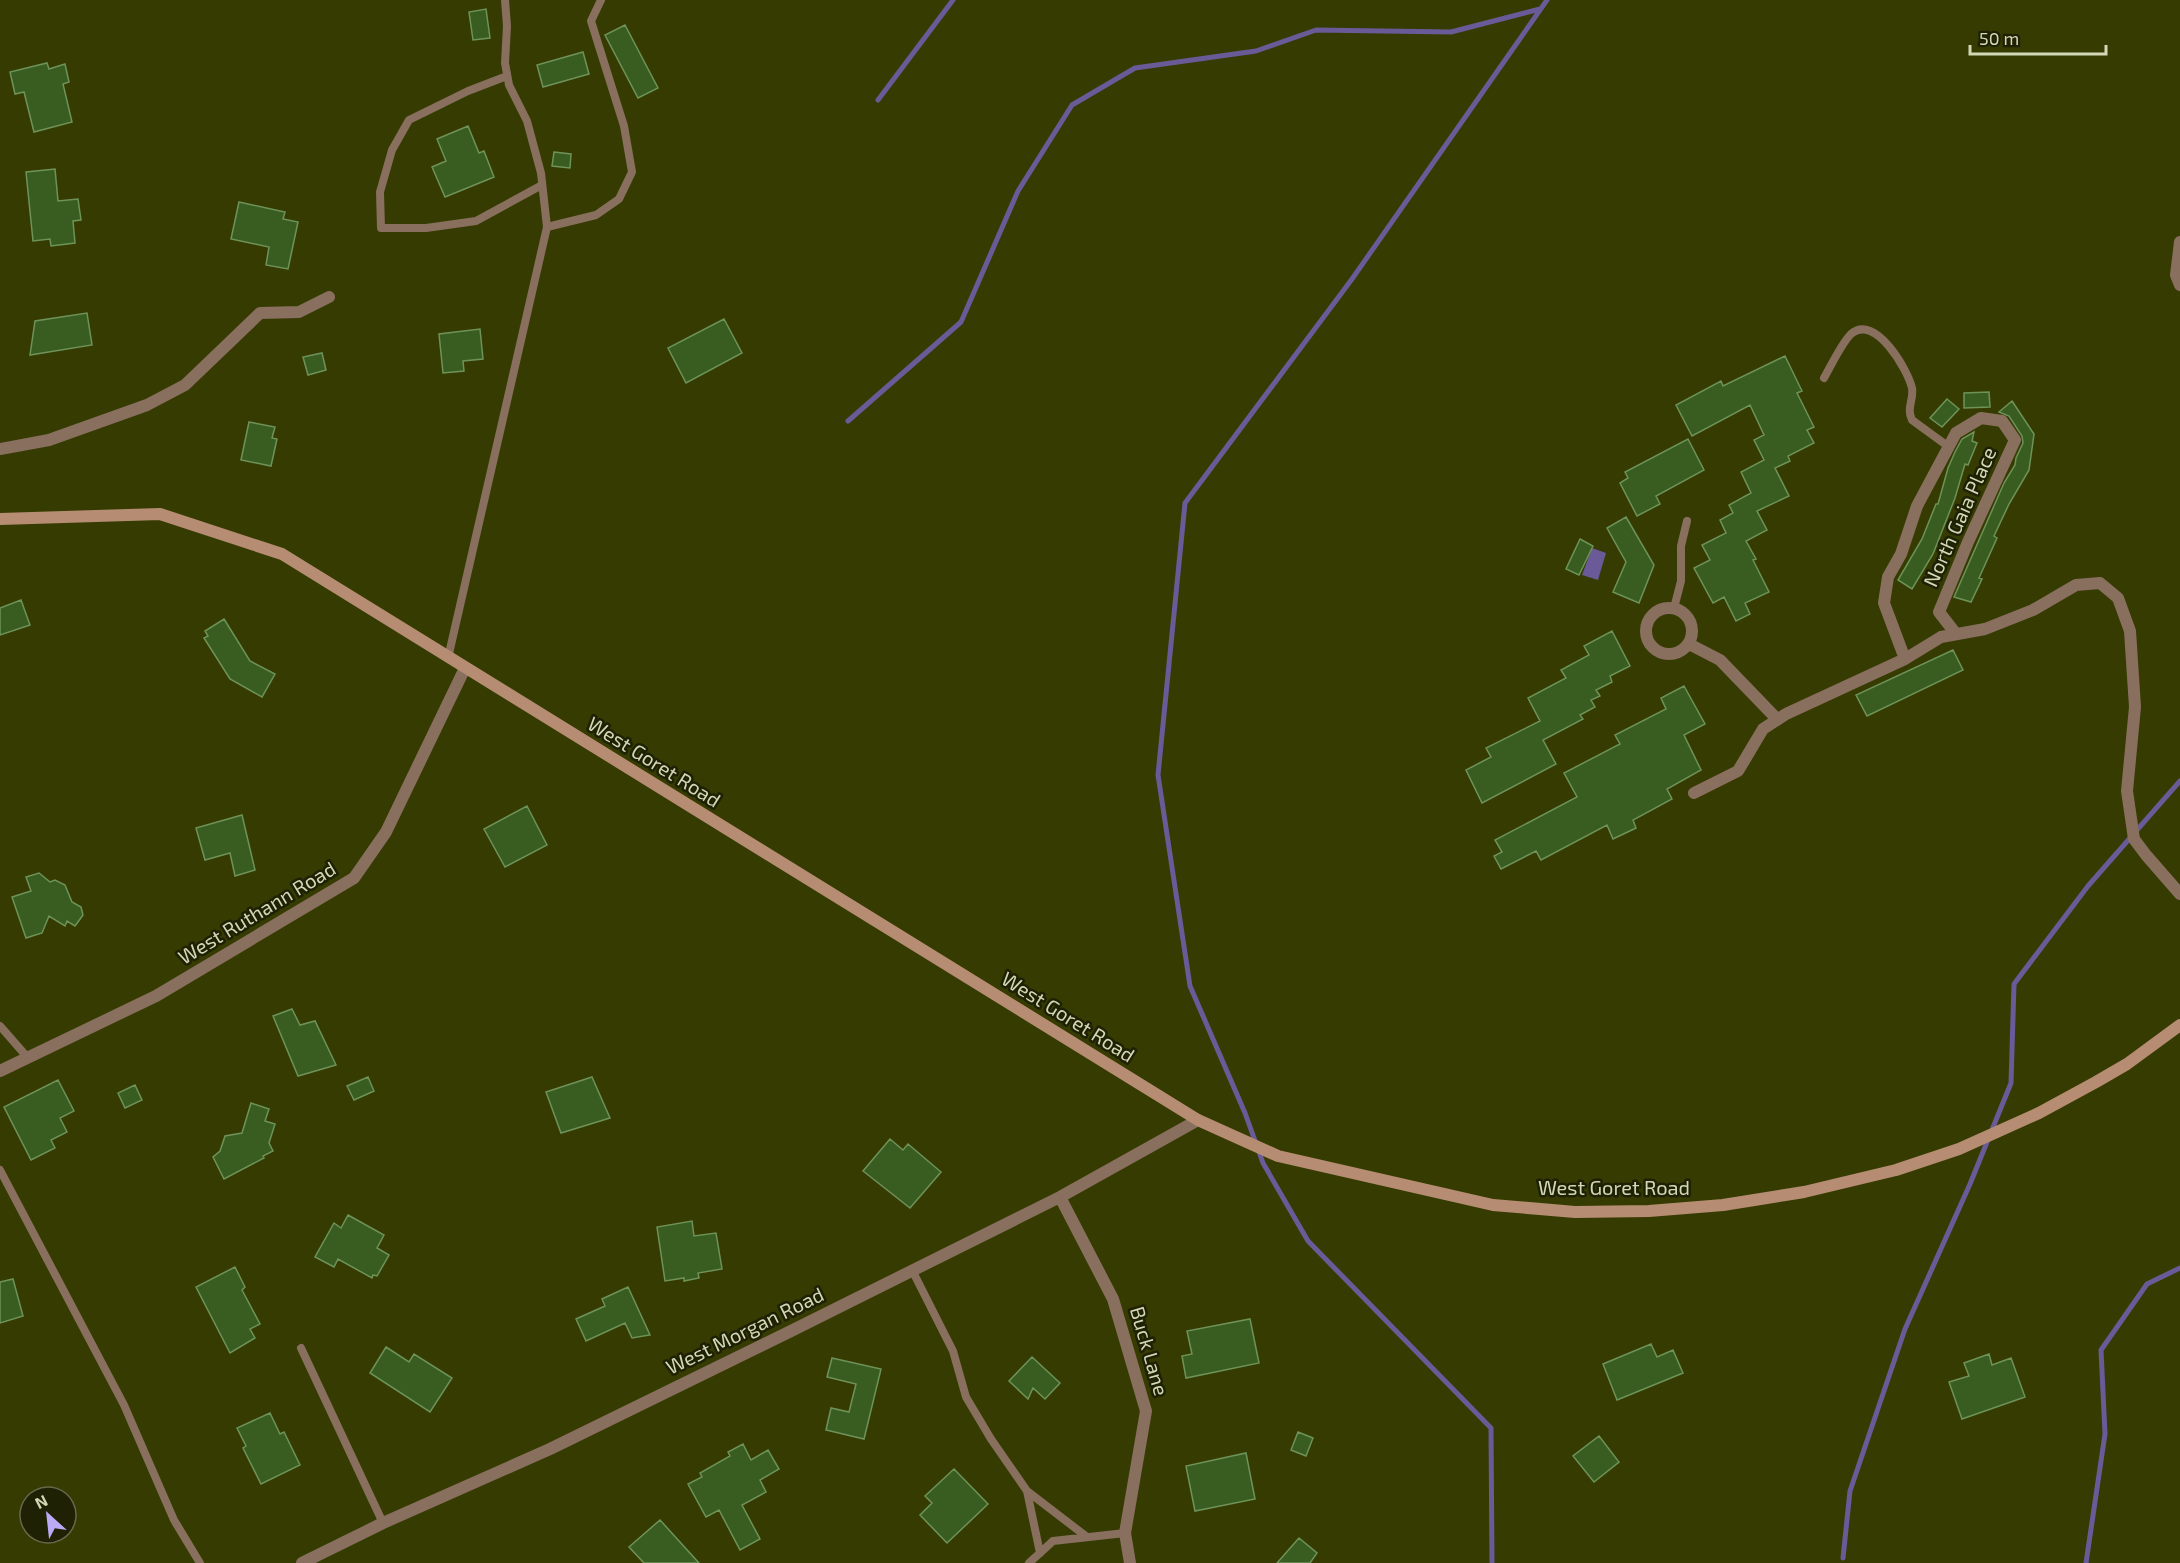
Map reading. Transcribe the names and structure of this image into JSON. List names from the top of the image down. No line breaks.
{"streets":{"street":["North Gaia Place","West Goret Road","West Ruthann Road","West Morgan Road","Buck Lane"]},"crossings":[["West Goret Road","West Ruthann Road"],["West Goret Road","West Morgan Road"],["West Morgan Road","Buck Lane"]],"scale_bar":"50 m","north":"top left"}
